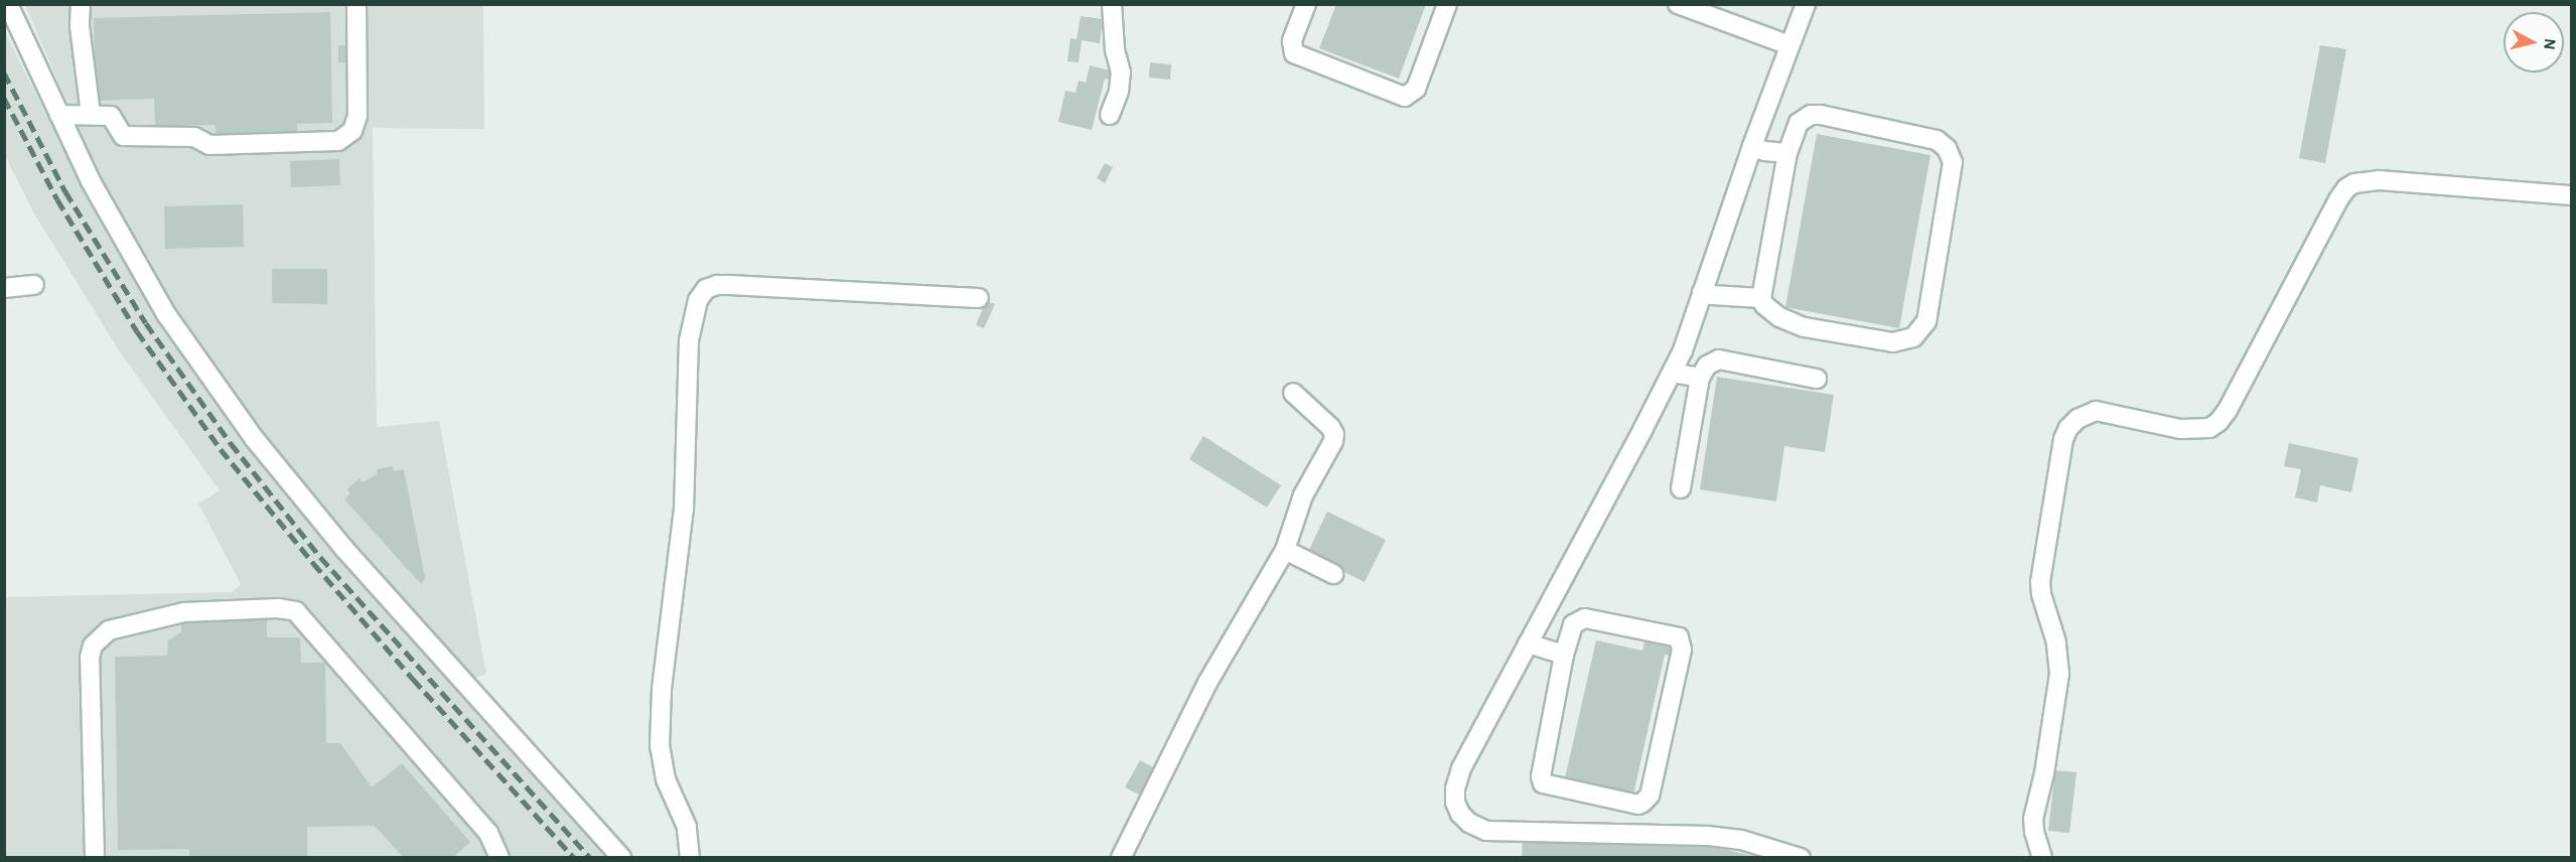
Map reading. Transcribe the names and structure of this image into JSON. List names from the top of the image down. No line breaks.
{"north":"right"}
